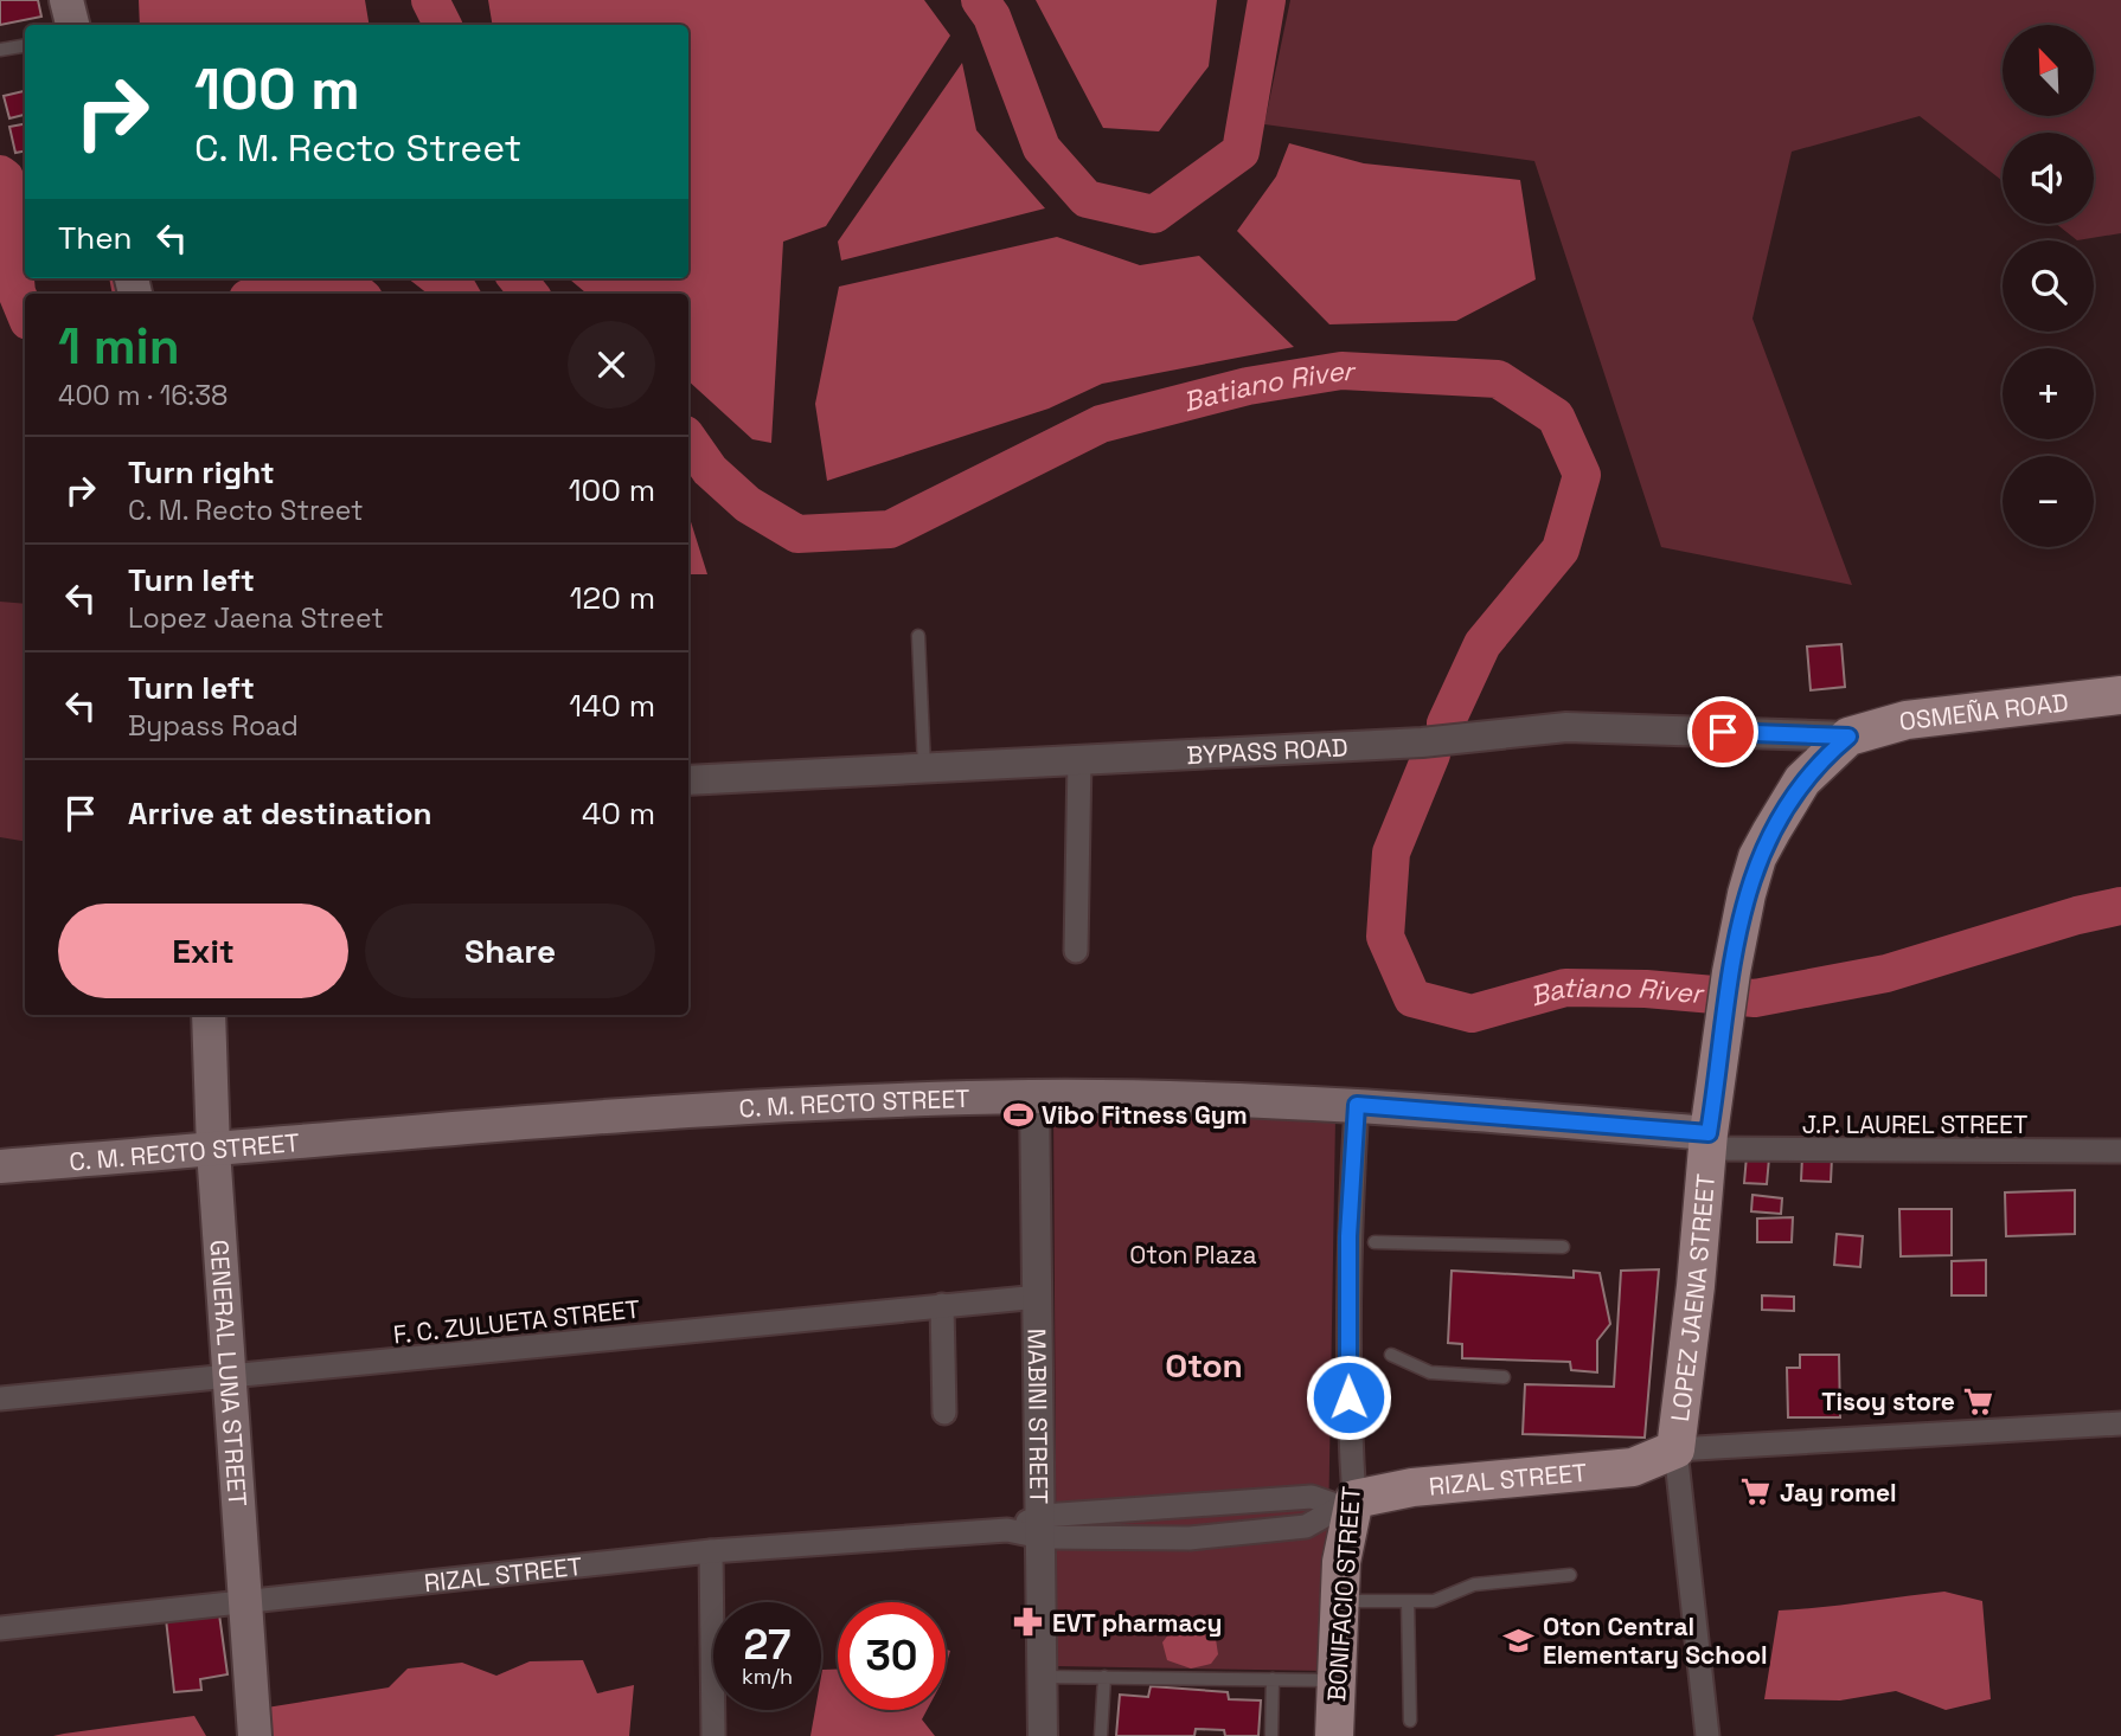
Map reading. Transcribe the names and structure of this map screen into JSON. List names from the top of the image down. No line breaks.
{"streets":{"main road":["OSMEÑA ROAD","C. M. RECTO STREET","LOPEZ JAENA STREET","GENERAL LUNA STREET","RIZAL STREET","BONIFACIO STREET"],"street":["BYPASS ROAD","J.P. LAUREL STREET","F. C. ZULUETA STREET","MABINI STREET"]},"crossings":[["OSMEÑA ROAD","BYPASS ROAD"],["OSMEÑA ROAD","LOPEZ JAENA STREET"],["BYPASS ROAD","LOPEZ JAENA STREET"],["C. M. RECTO STREET","J.P. LAUREL STREET"],["C. M. RECTO STREET","LOPEZ JAENA STREET"],["C. M. RECTO STREET","GENERAL LUNA STREET"],["C. M. RECTO STREET","MABINI STREET"],["C. M. RECTO STREET","BONIFACIO STREET"],["J.P. LAUREL STREET","LOPEZ JAENA STREET"],["LOPEZ JAENA STREET","RIZAL STREET"],["F. C. ZULUETA STREET","GENERAL LUNA STREET"],["F. C. ZULUETA STREET","MABINI STREET"],["GENERAL LUNA STREET","RIZAL STREET"],["MABINI STREET","RIZAL STREET"],["RIZAL STREET","BONIFACIO STREET"]],"districts":["Oton"],"water":["Batiano River"],"parks":["Oton Plaza"],"places":{"sports":["Vibo Fitness Gym"],"supermarket":["Tisoy store","Jay romel"],"pharmacy":["EVT pharmacy"],"school or university":["Oton Central Elementary School"]},"north":"top left","page":{"map_buttons":["+","−"],"turn":["100 m","C. M. Recto Street"],"then":"Then","heading":["1 min","400 m · 16:38"],"list":[{"name":"Turn right","note":"C. M. Recto Street","value":"100 m"},{"name":"Turn left","note":"Lopez Jaena Street","value":"120 m"},{"name":"Turn left","note":"Bypass Road","value":"140 m"},{"name":"Arrive at destination","value":"40 m"}],"buttons":["Exit","Share"],"speed":"27 km/h","limit":"30"}}
